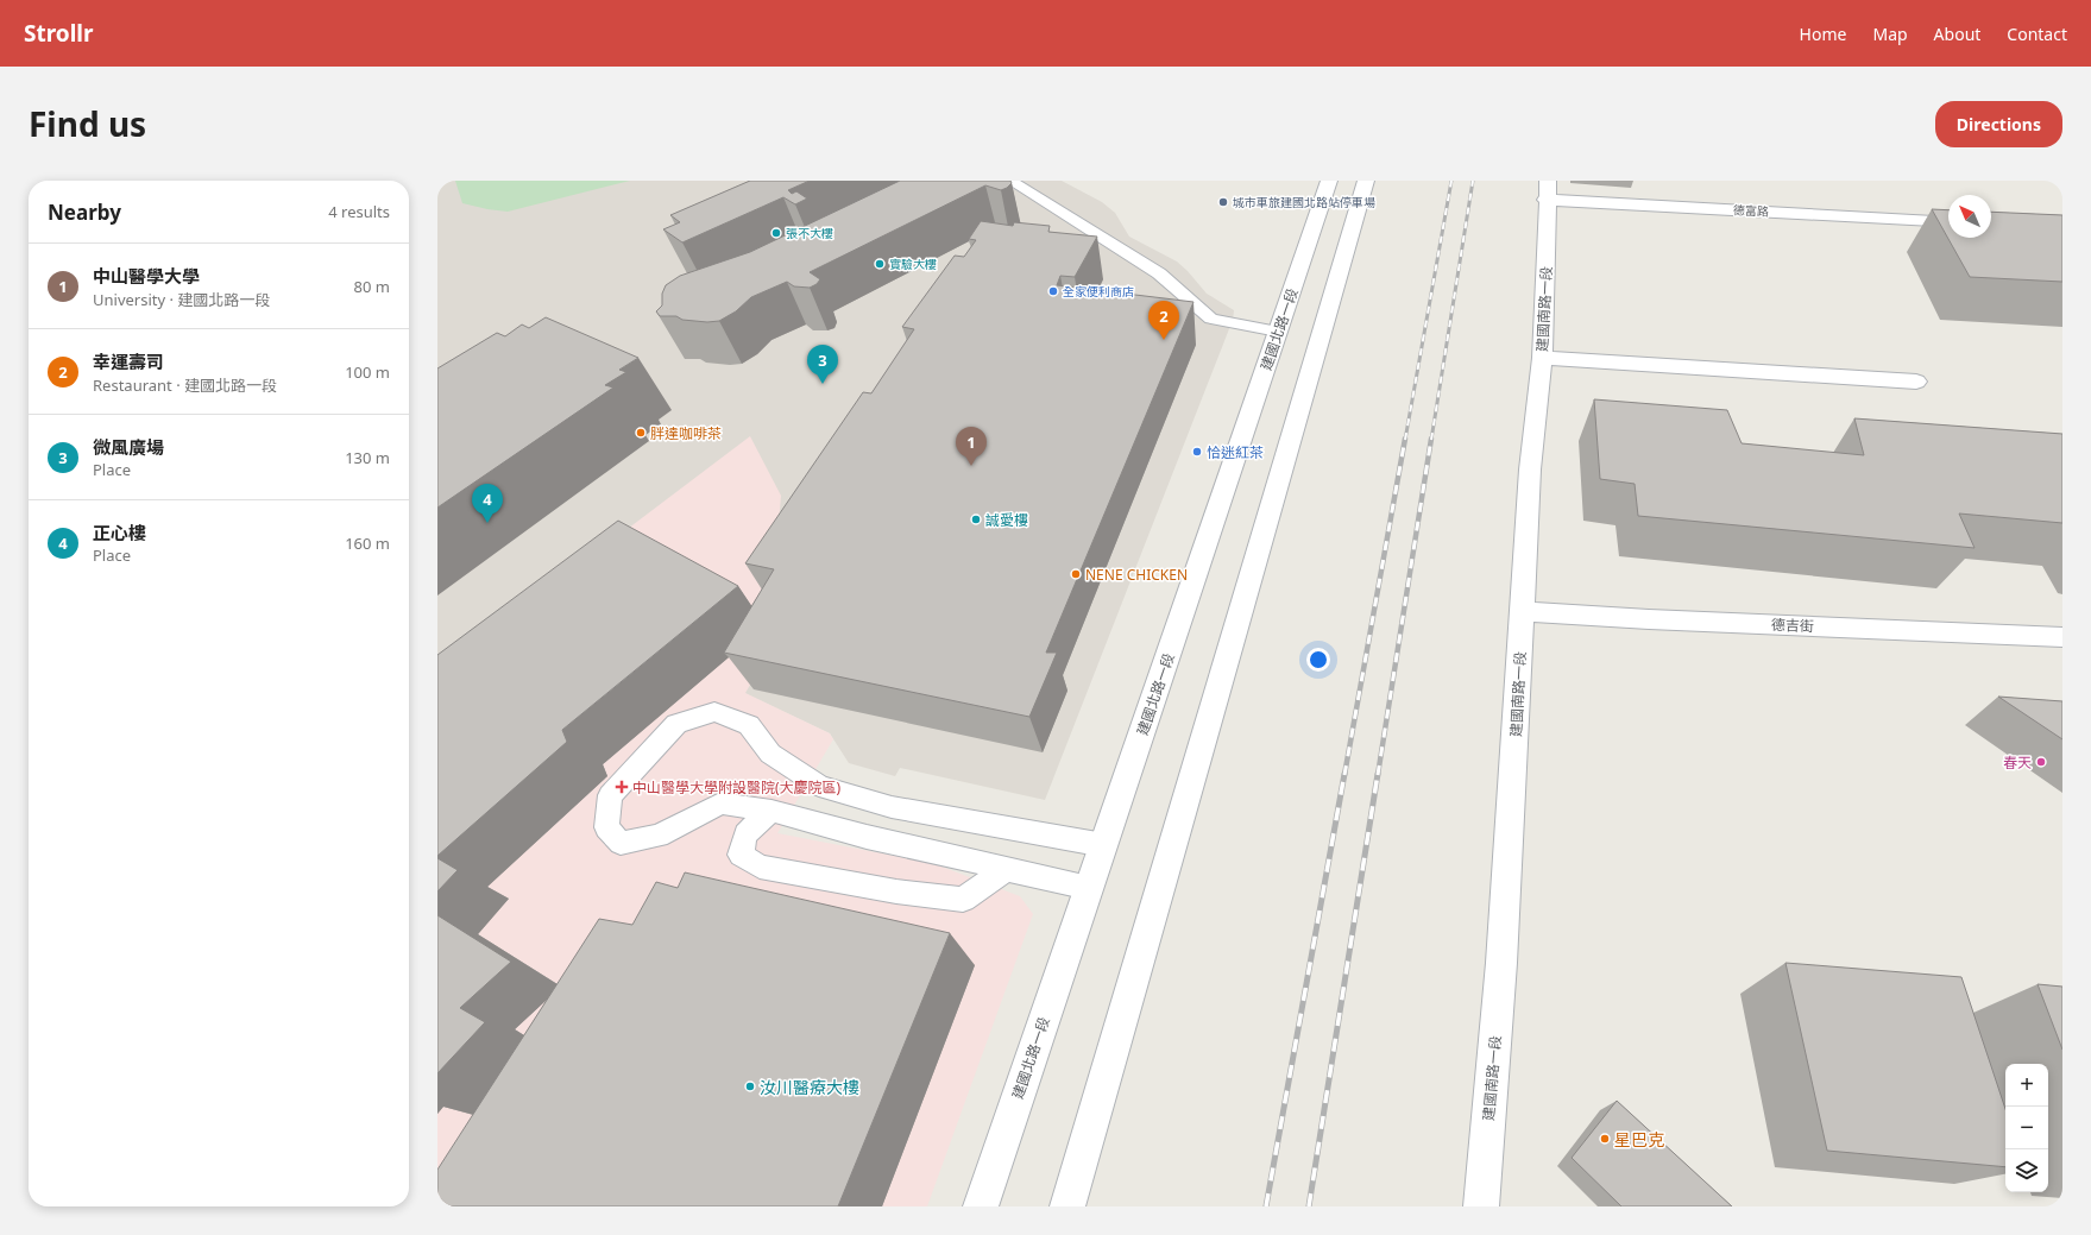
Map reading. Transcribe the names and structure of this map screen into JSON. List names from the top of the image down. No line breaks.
{"streets":{"street":["德富路","建國南路一段","建國北路一段","德吉街"]},"crossings":[["德富路","建國南路一段"],["建國南路一段","德吉街"]],"places":{"other":["城市車旅建國北路站停車場","張不大樓","實驗大樓","全家便利商店","胖達咖啡茶","恰迷紅茶","誠愛樓","NENE CHICKEN","春天","汝川醫療大樓","星巴克"],"health":["中山醫學大學附設醫院(大慶院區)"]},"north":"top left","page":{"header":"Strollr","nav":["Home","Map","About","Contact"],"title":"Find us","buttons":"Directions","heading":["Nearby","4 results"],"list":[{"mark":"1","name":"中山醫學大學","note":"University · 建國北路一段","value":"80 m"},{"mark":"2","name":"幸運壽司","note":"Restaurant · 建國北路一段","value":"100 m"},{"mark":"3","name":"微風廣場","note":"Place","value":"130 m"},{"mark":"4","name":"正心樓","note":"Place","value":"160 m"}],"pins":["2","3","1","4"],"map_buttons":["+","−"]}}
